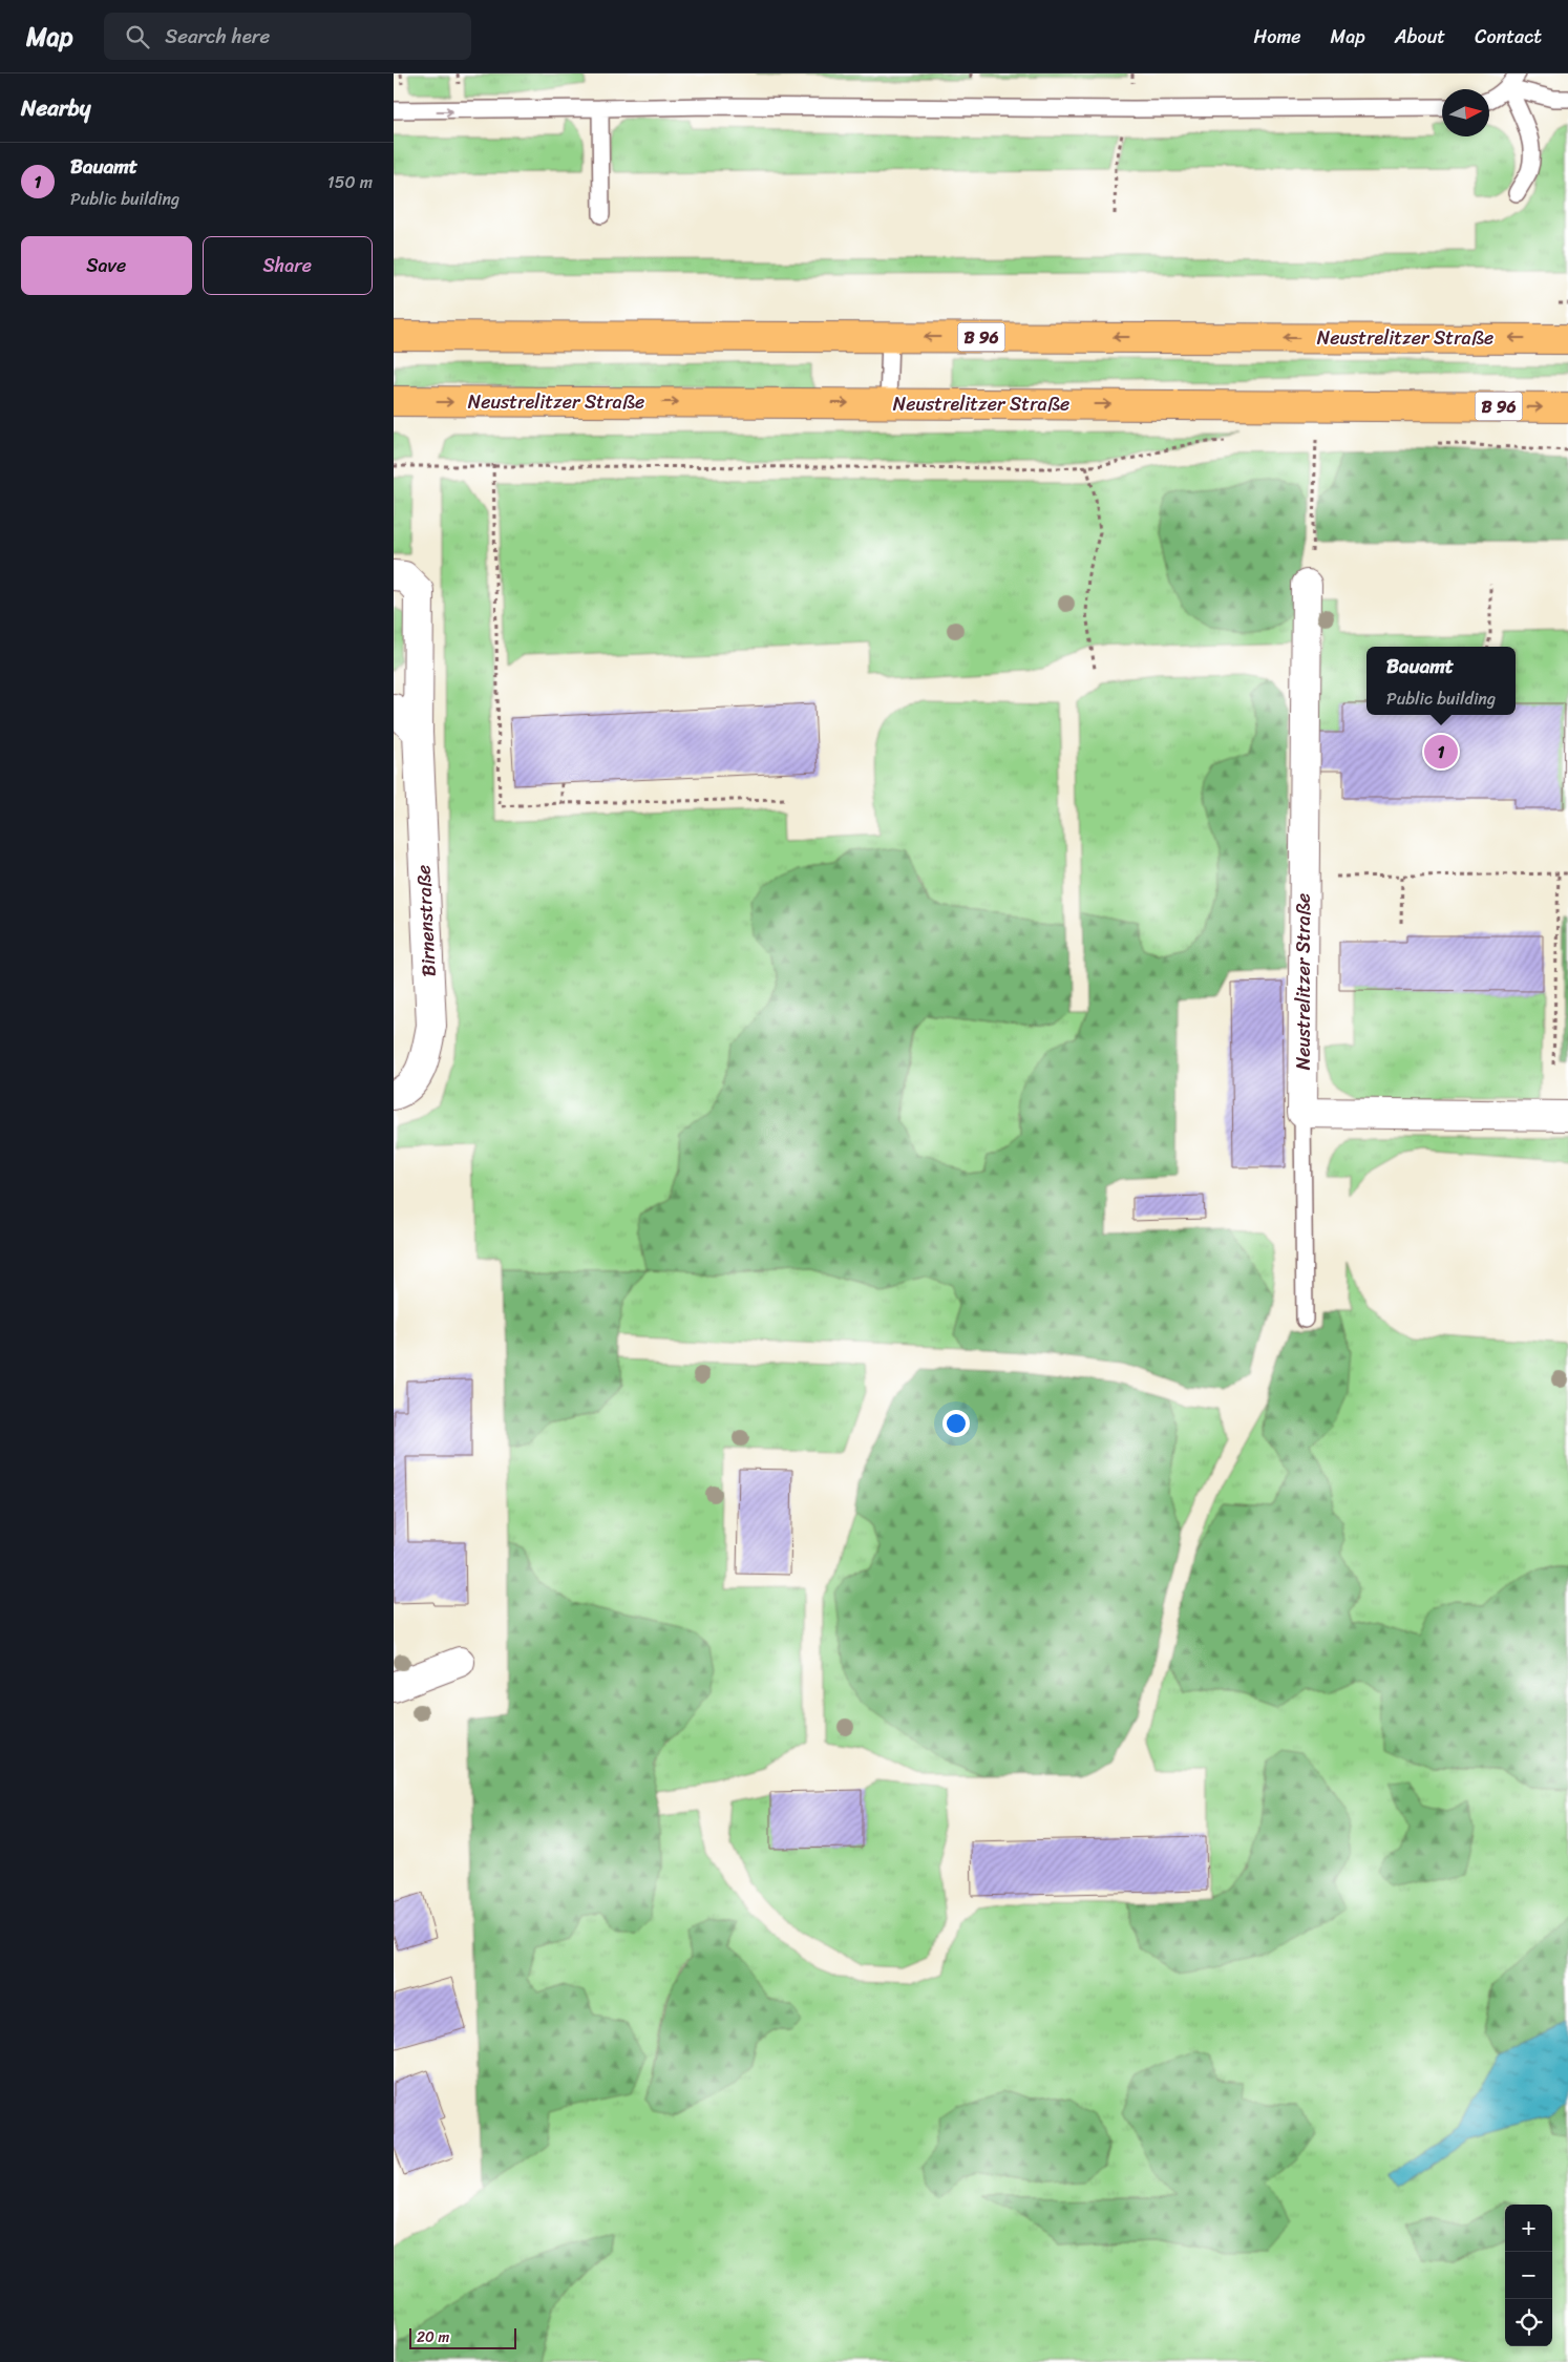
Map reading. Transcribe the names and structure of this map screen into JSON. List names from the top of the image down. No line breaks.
{"streets":{"main road":["B 96","Neustrelitzer Straße"],"street":["Birnenstraße"]},"scale_bar":"20 m","north":"right","page":{"header":"Map","search":"Search here","nav":["Home","Map","About","Contact"],"heading":"Nearby","list":[{"mark":"1","name":"Bauamt","note":"Public building","value":"150 m"}],"buttons":["Save","Share"],"popup":["Bauamt","Public building"],"pins":"1","map_buttons":["+","−"],"scale":"20 m"}}
